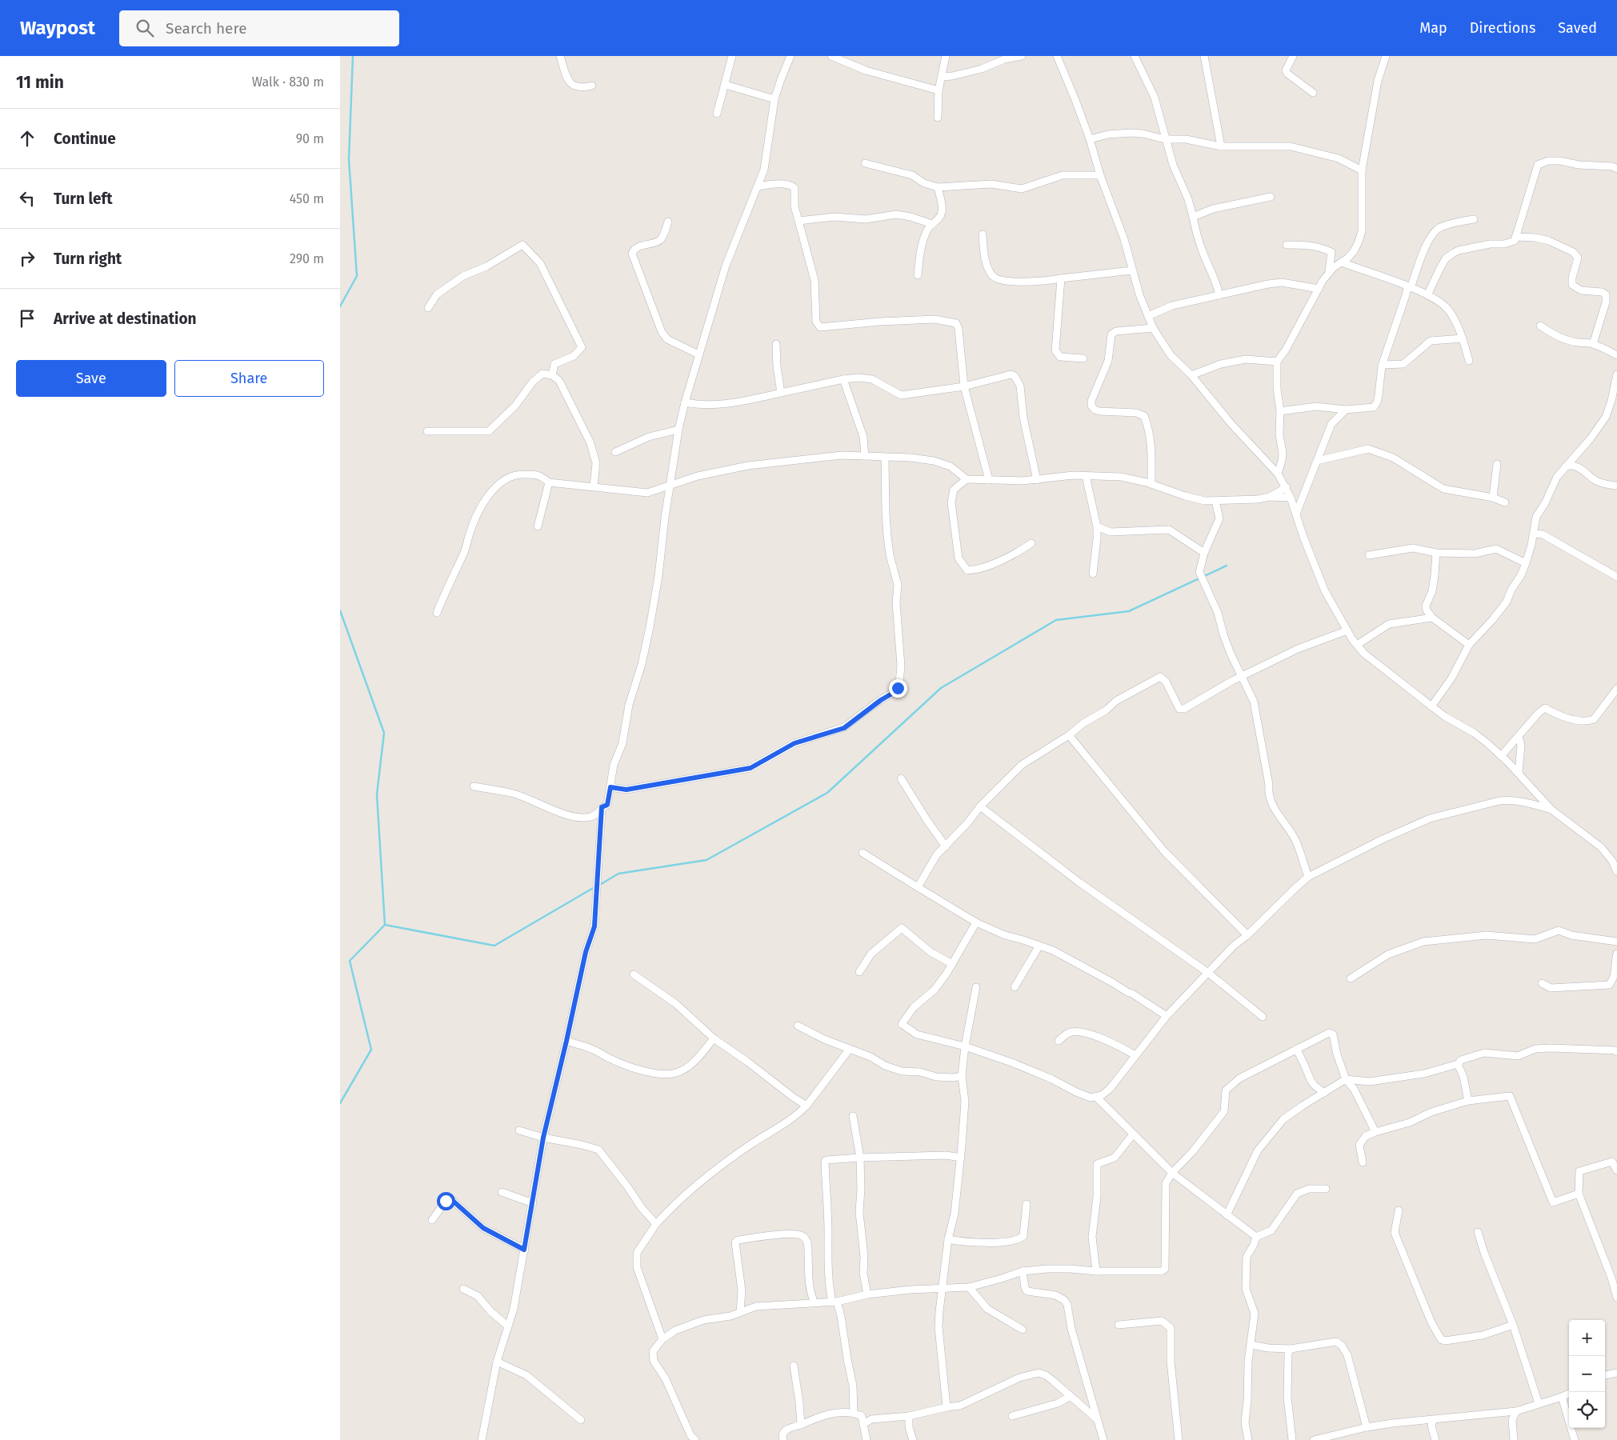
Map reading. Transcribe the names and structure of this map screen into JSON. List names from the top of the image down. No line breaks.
{"page":{"header":"Waypost","search":"Search here","nav":["Map","Directions","Saved"],"heading":["11 min","Walk · 830 m"],"list":[["Continue","90 m"],["Turn left","450 m"],["Turn right","290 m"],"Arrive at destination"],"buttons":["Save","Share"],"map_buttons":["+","−"]}}
